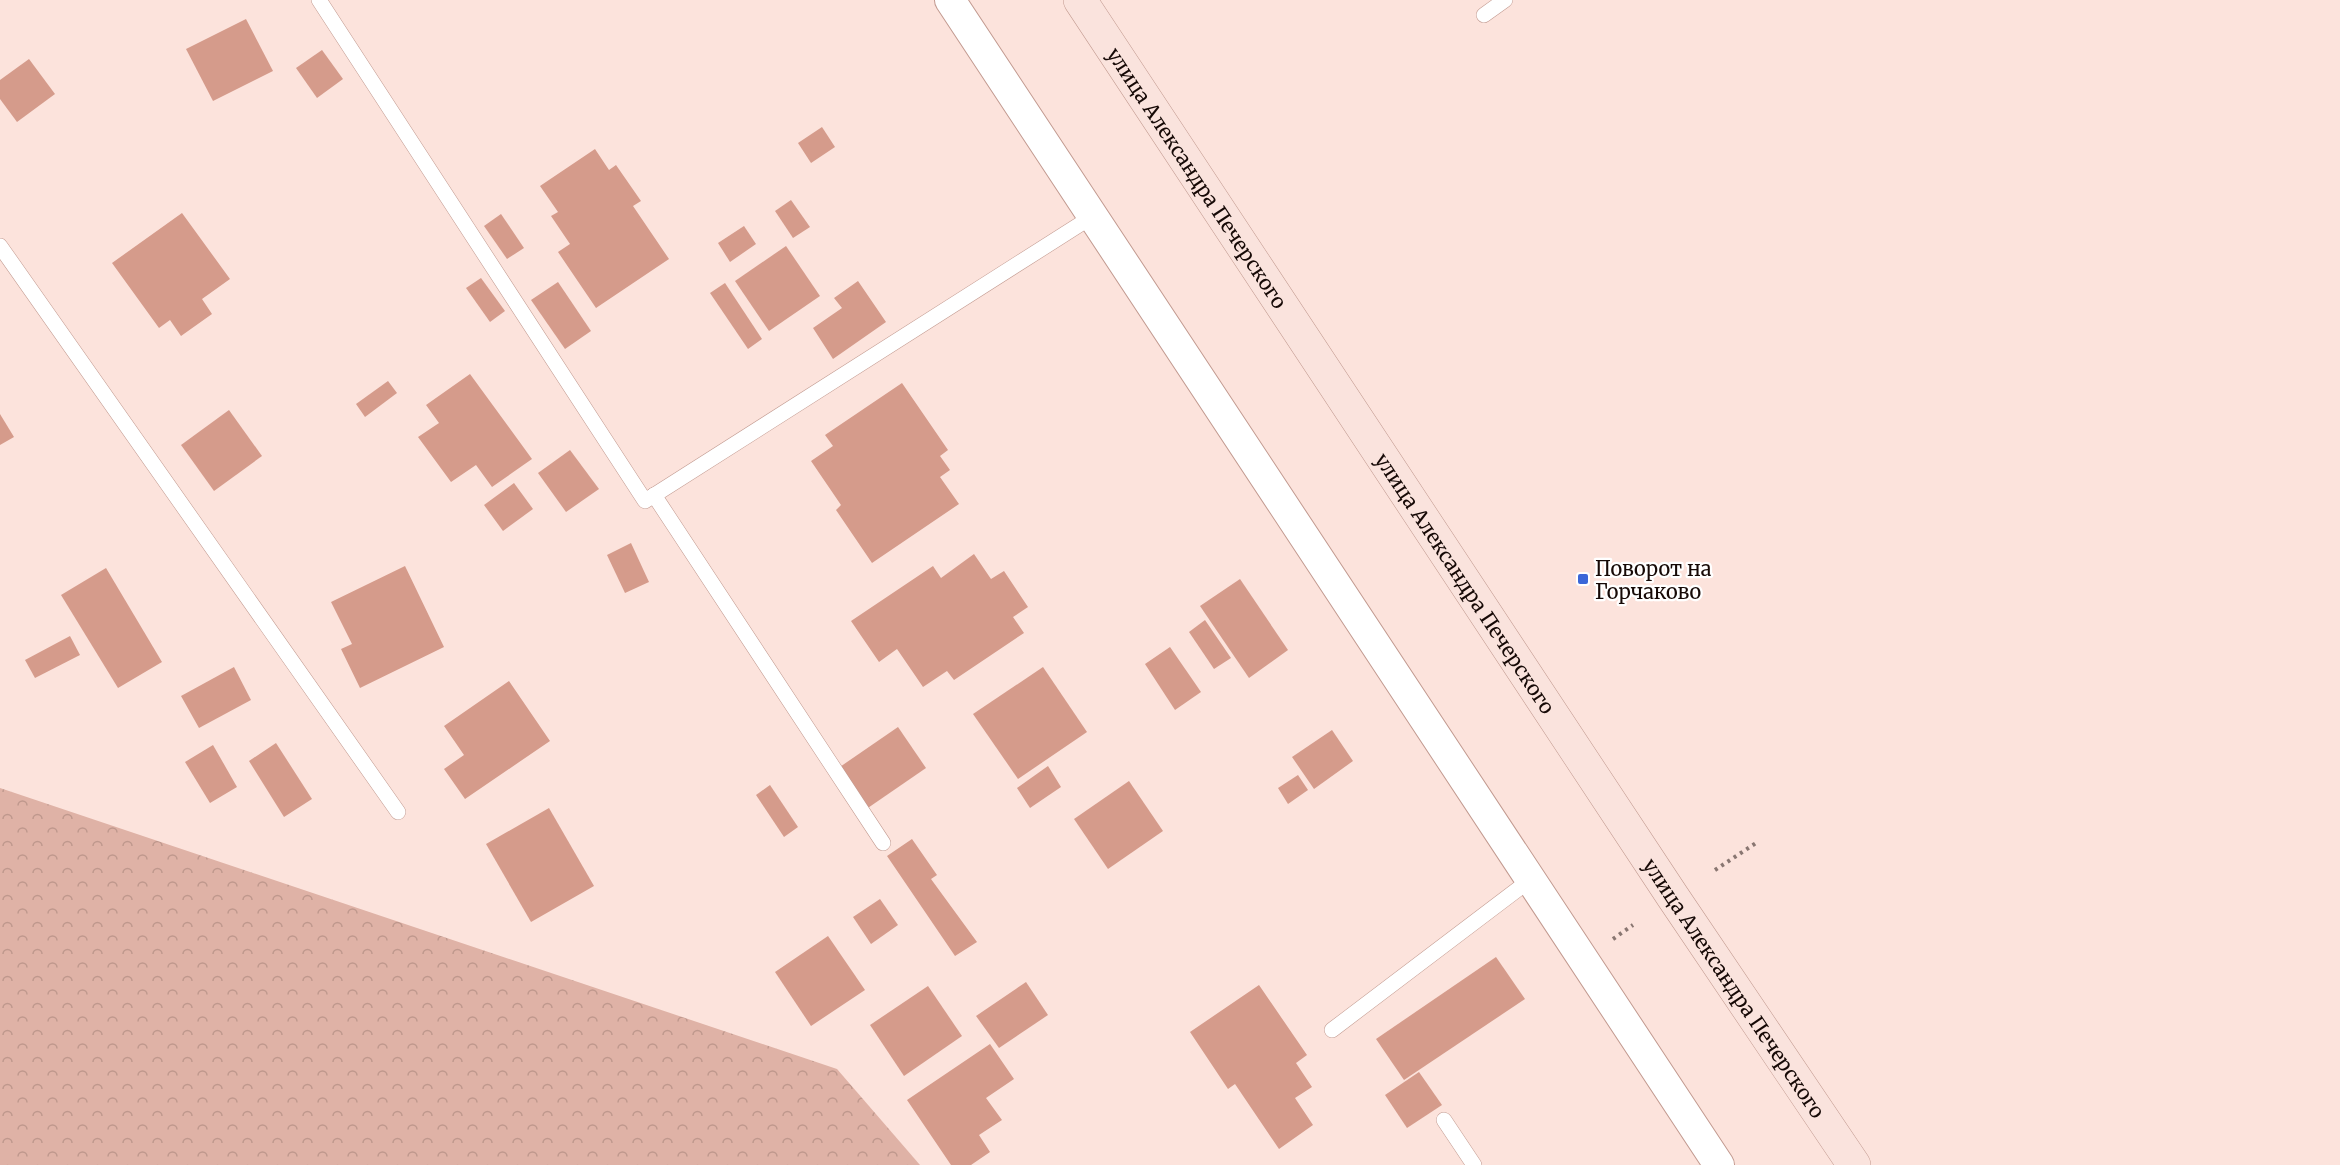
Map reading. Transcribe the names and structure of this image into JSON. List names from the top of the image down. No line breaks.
{"streets":{"main road":["улица Александра Печерского"]},"places":{"transit":["Поворот на Горчаково"]}}
